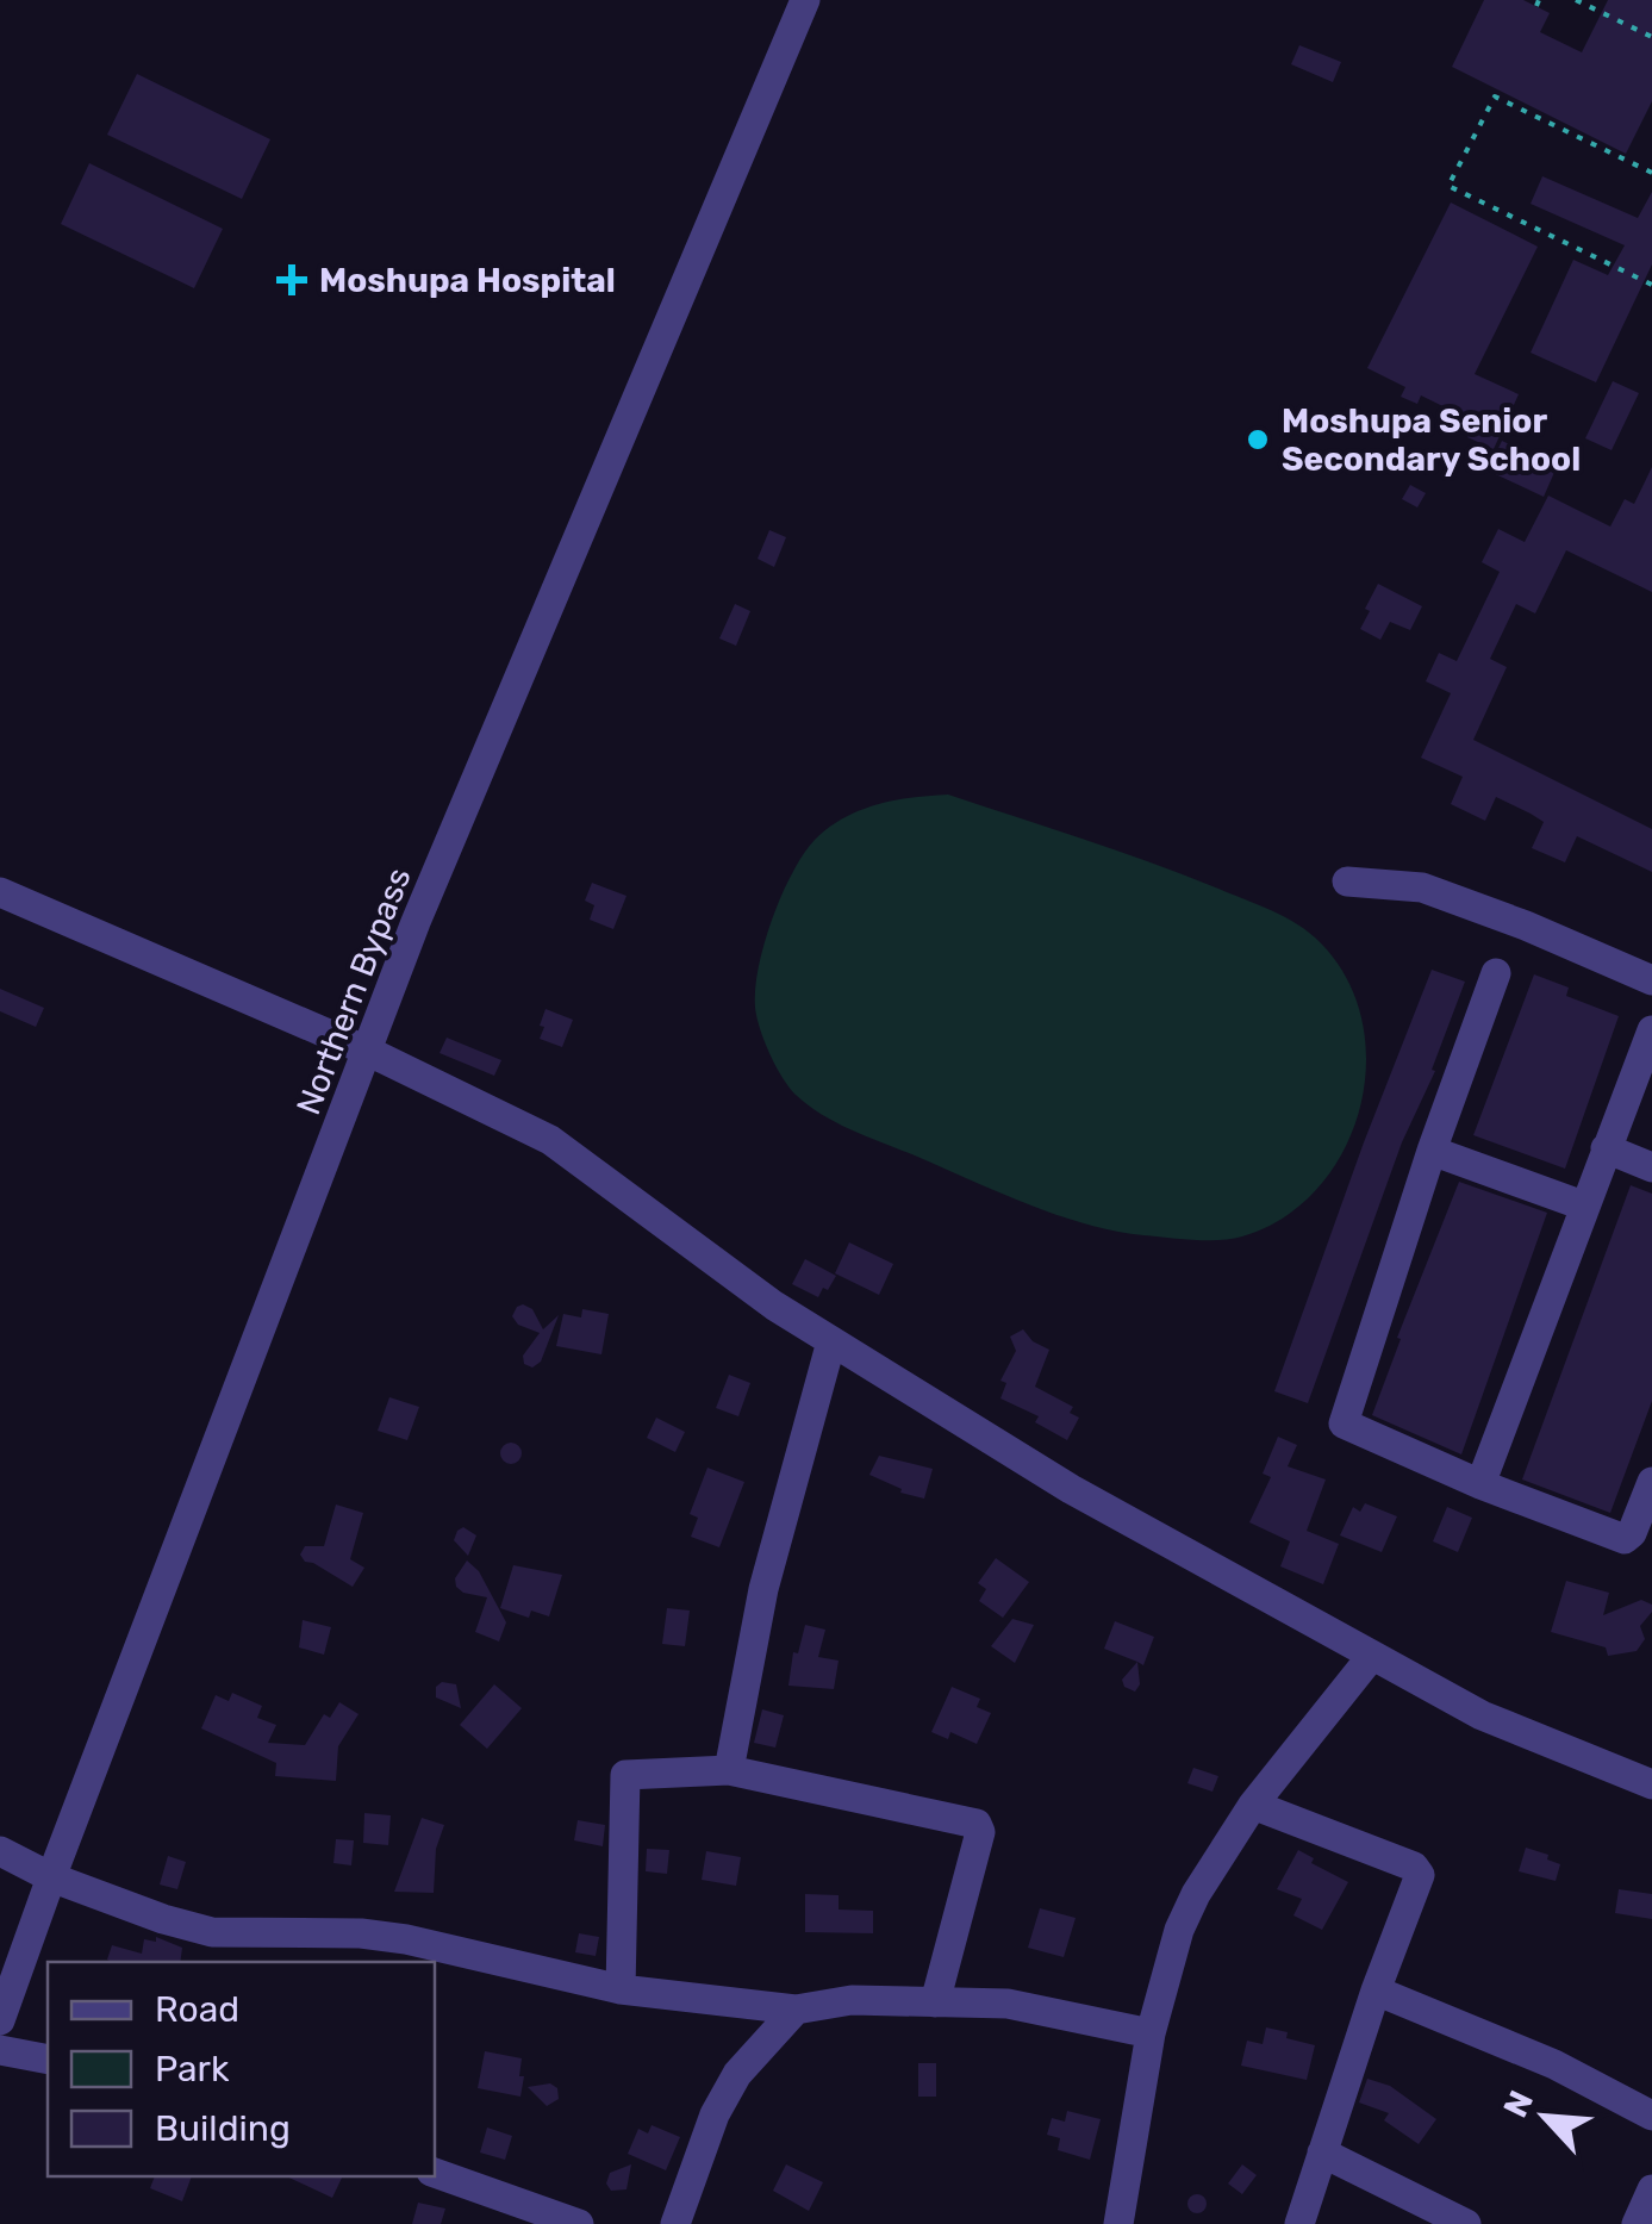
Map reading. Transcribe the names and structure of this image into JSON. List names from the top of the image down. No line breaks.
{"streets":{"street":["Northern Bypass"]},"places":{"health":["Moshupa Hospital"],"other":["Moshupa Senior Secondary School"]},"legend":["Road","Park","Building"],"north":"top left"}
